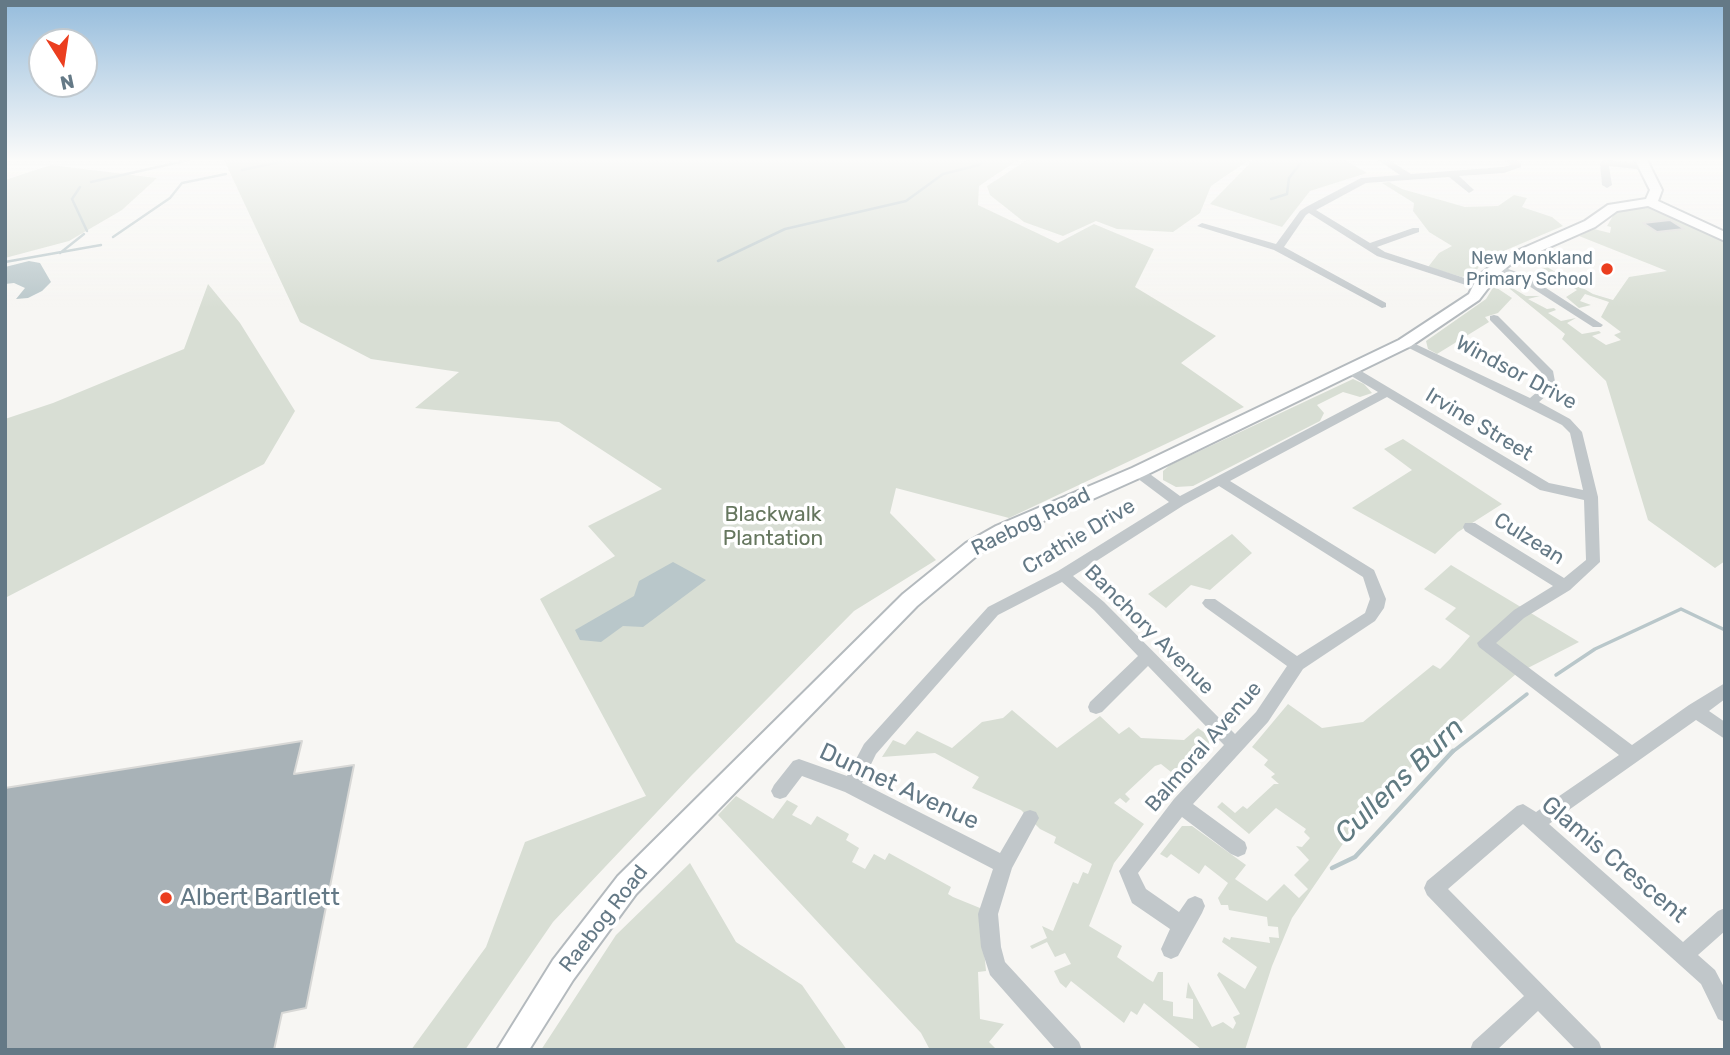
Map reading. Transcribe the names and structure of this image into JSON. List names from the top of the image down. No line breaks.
{"streets":{"main road":["Raebog Road"],"street":["Windsor Drive","Irvine Street","Crathie Drive","Culzean","Banchory Avenue","Balmoral Avenue","Dunnet Avenue","Glamis Crescent"]},"crossings":[["Windsor Drive","Irvine Street"],["Windsor Drive","Raebog Road"],["Windsor Drive","Culzean"],["Irvine Street","Raebog Road"],["Irvine Street","Crathie Drive"],["Crathie Drive","Banchory Avenue"],["Crathie Drive","Balmoral Avenue"],["Crathie Drive","Dunnet Avenue"],["Banchory Avenue","Balmoral Avenue"]],"water":["Cullens Burn"],"parks":["Blackwalk Plantation"],"places":["New Monkland Primary School","Albert Bartlett"],"north":"bottom"}
